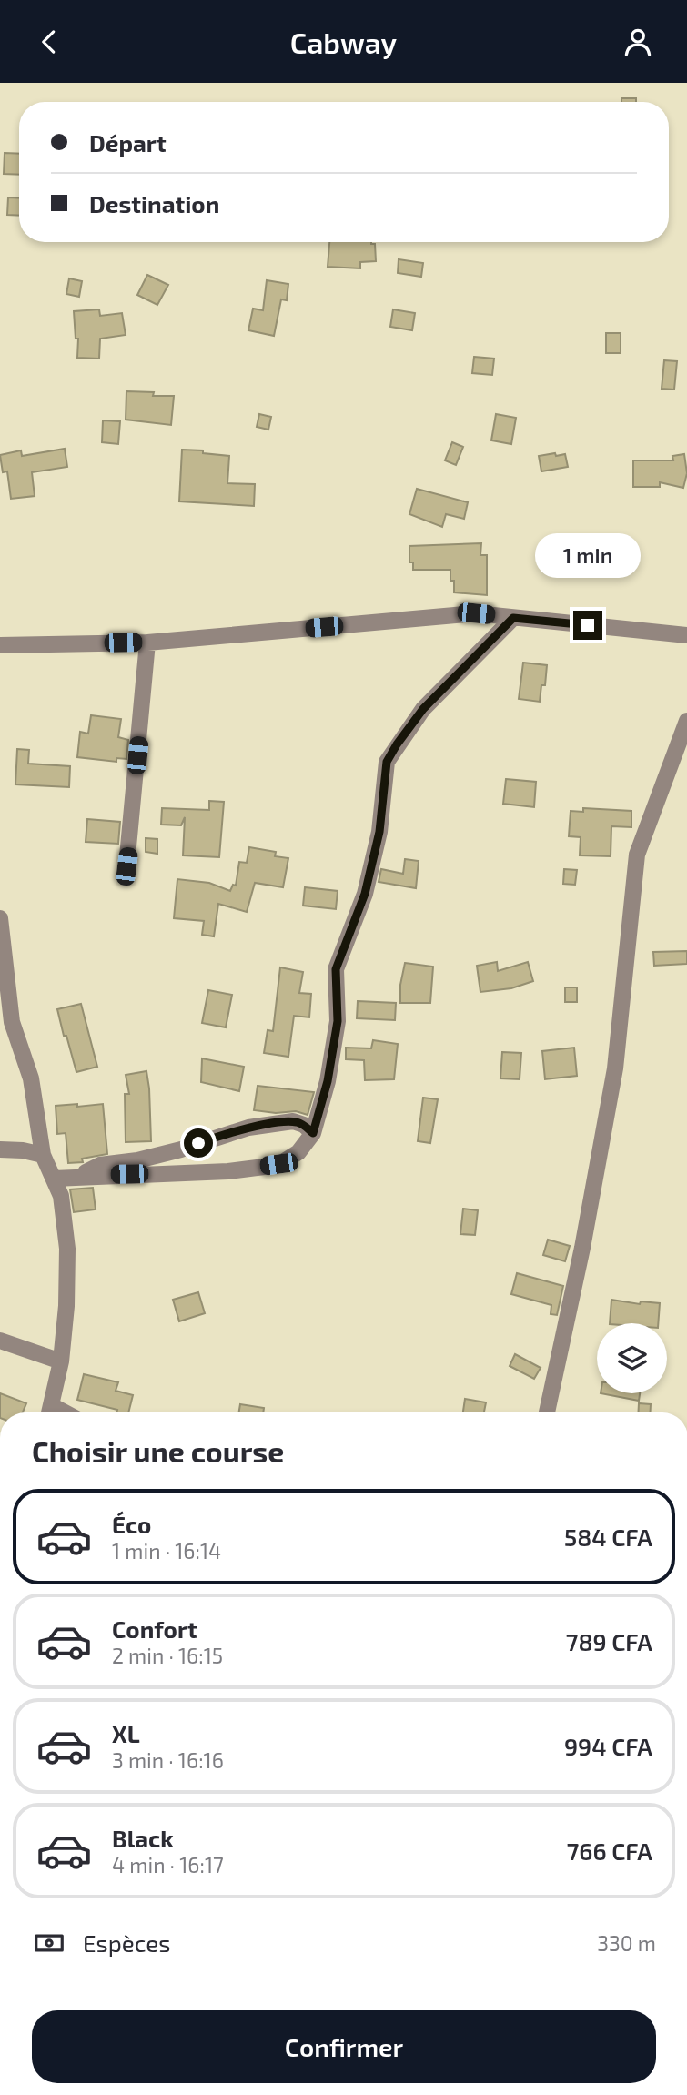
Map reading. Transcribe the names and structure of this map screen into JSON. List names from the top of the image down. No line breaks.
{"page":{"header":"Cabway","banner":["Départ","Destination"],"bubble":"1 min","heading":"Choisir une course","list":[{"name":"Éco","note":"1 min · 16:14","value":"584 CFA"},{"name":"Confort","note":"2 min · 16:15","value":"789 CFA"},{"name":"XL","note":"3 min · 16:16","value":"994 CFA"},{"name":"Black","note":"4 min · 16:17","value":"766 CFA"}],"pay":["Espèces","330 m"],"buttons":"Confirmer"}}
